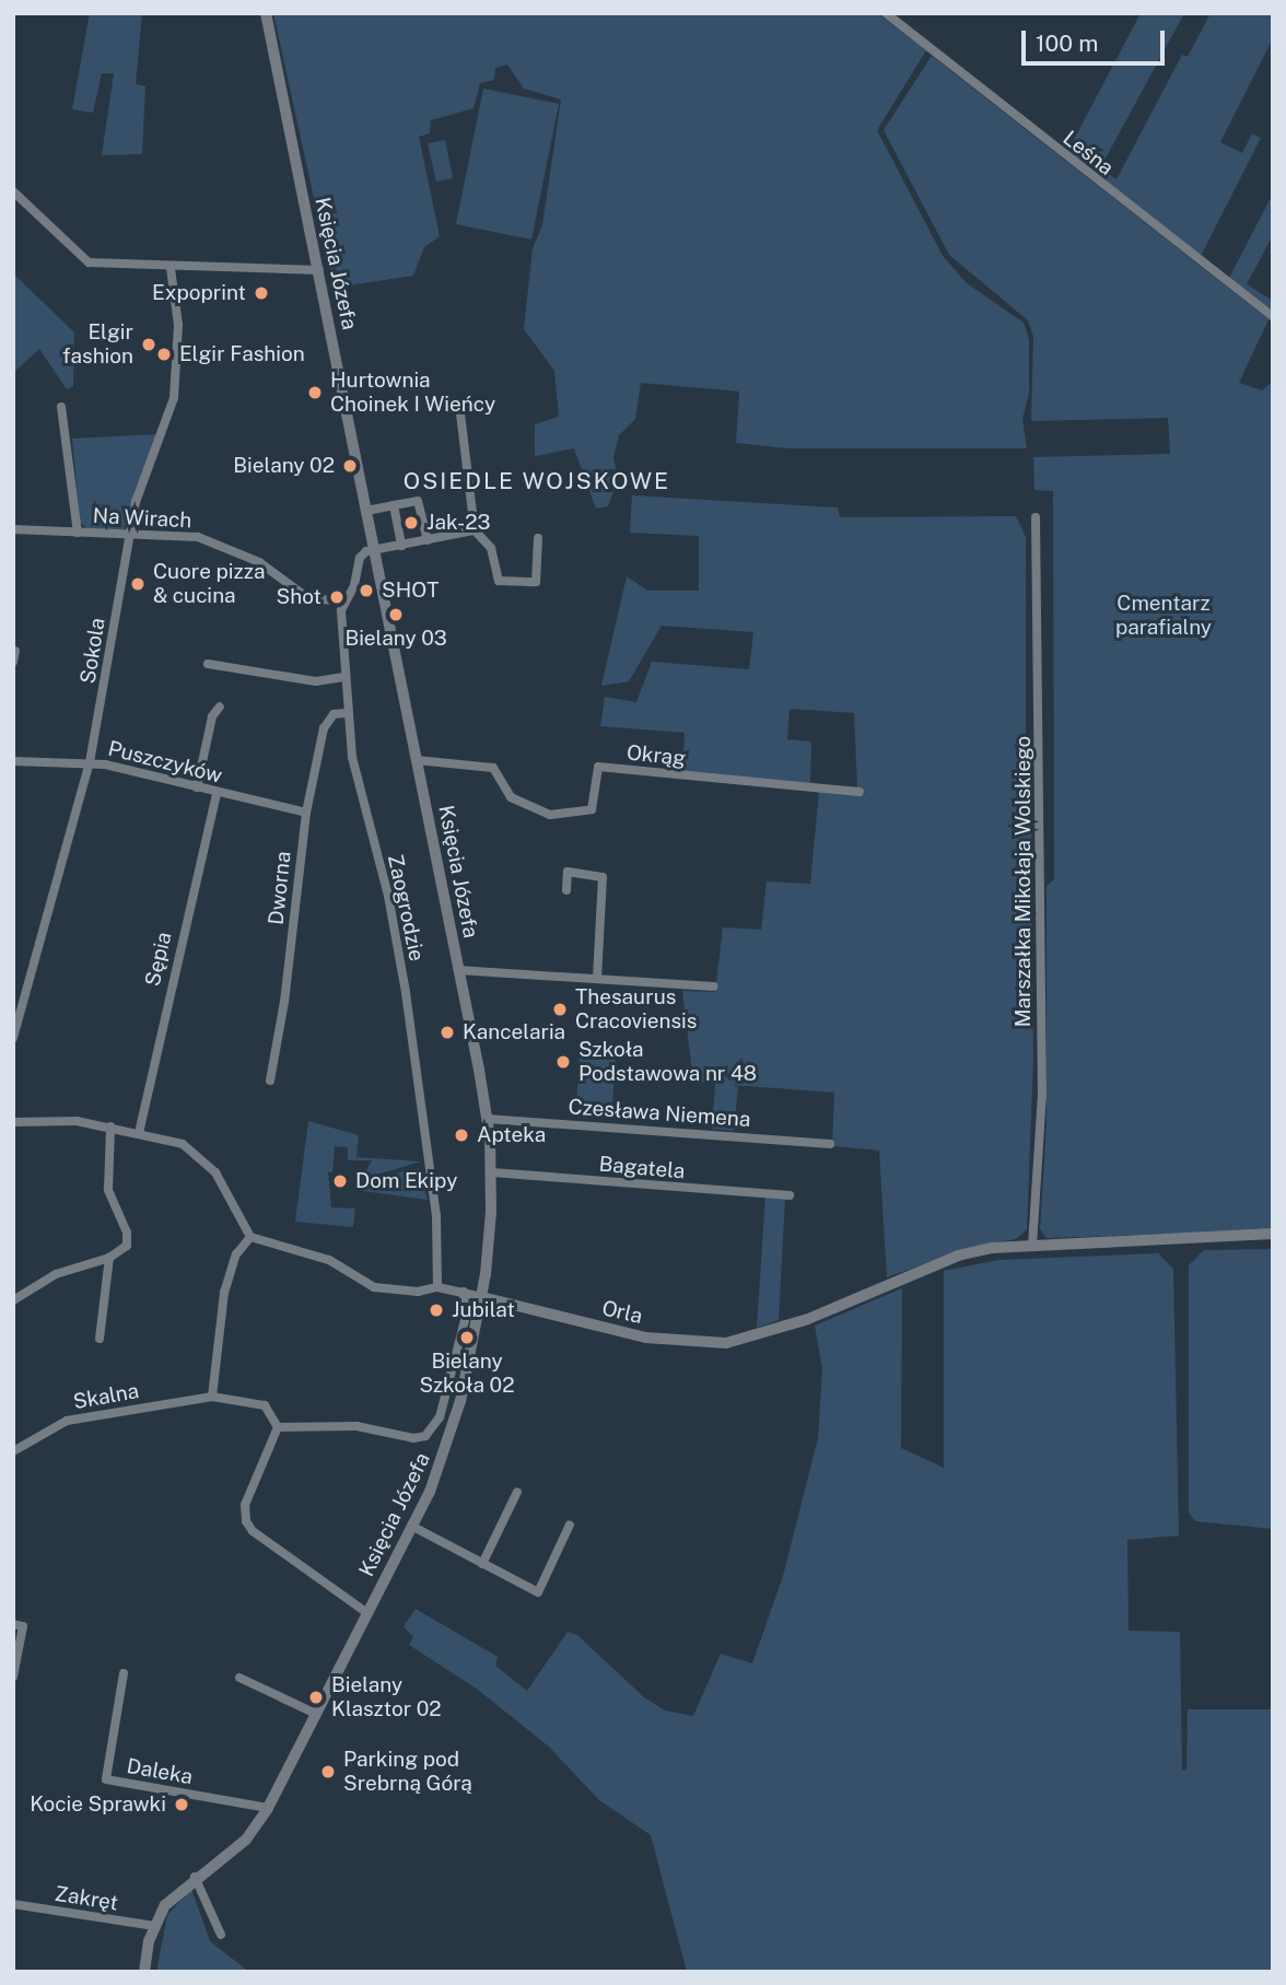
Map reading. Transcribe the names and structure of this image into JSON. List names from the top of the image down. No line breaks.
{"streets":{"street":["Leśna","Księcia Józefa","Na Wirach","Sokola","Okrąg","Puszczyków","Marszałka Mikołaja Wolskiego","Dworna","Zaogrodzie","Sępia","Czesława Niemena","Bagatela","Orla","Skalna","Daleka","Zakręt"]},"crossings":[["Księcia Józefa","Okrąg"],["Księcia Józefa","Zaogrodzie"],["Księcia Józefa","Czesława Niemena"],["Księcia Józefa","Bagatela"],["Księcia Józefa","Orla"],["Księcia Józefa","Daleka"],["Księcia Józefa","Zakręt"],["Na Wirach","Sokola"],["Na Wirach","Zaogrodzie"],["Sokola","Puszczyków"],["Puszczyków","Dworna"],["Puszczyków","Sępia"],["Marszałka Mikołaja Wolskiego","Orla"],["Dworna","Zaogrodzie"],["Zaogrodzie","Orla"]],"districts":["OSIEDLE WOJSKOWE"],"parks":["Cmentarz parafialny"],"places":["Expoprint","Elgir fashion","Elgir Fashion","Hurtownia Choinek I Wieńcy","Bielany 02","Jak-23","Cuore pizza & cucina","SHOT","Shot","Bielany 03","Thesaurus Cracoviensis","Kancelaria","Szkoła Podstawowa nr 48","Apteka","Dom Ekipy","Jubilat","Bielany Szkoła 02","Bielany Klasztor 02","Parking pod Srebrną Górą","Kocie Sprawki"],"scale_bar":"100 m"}
